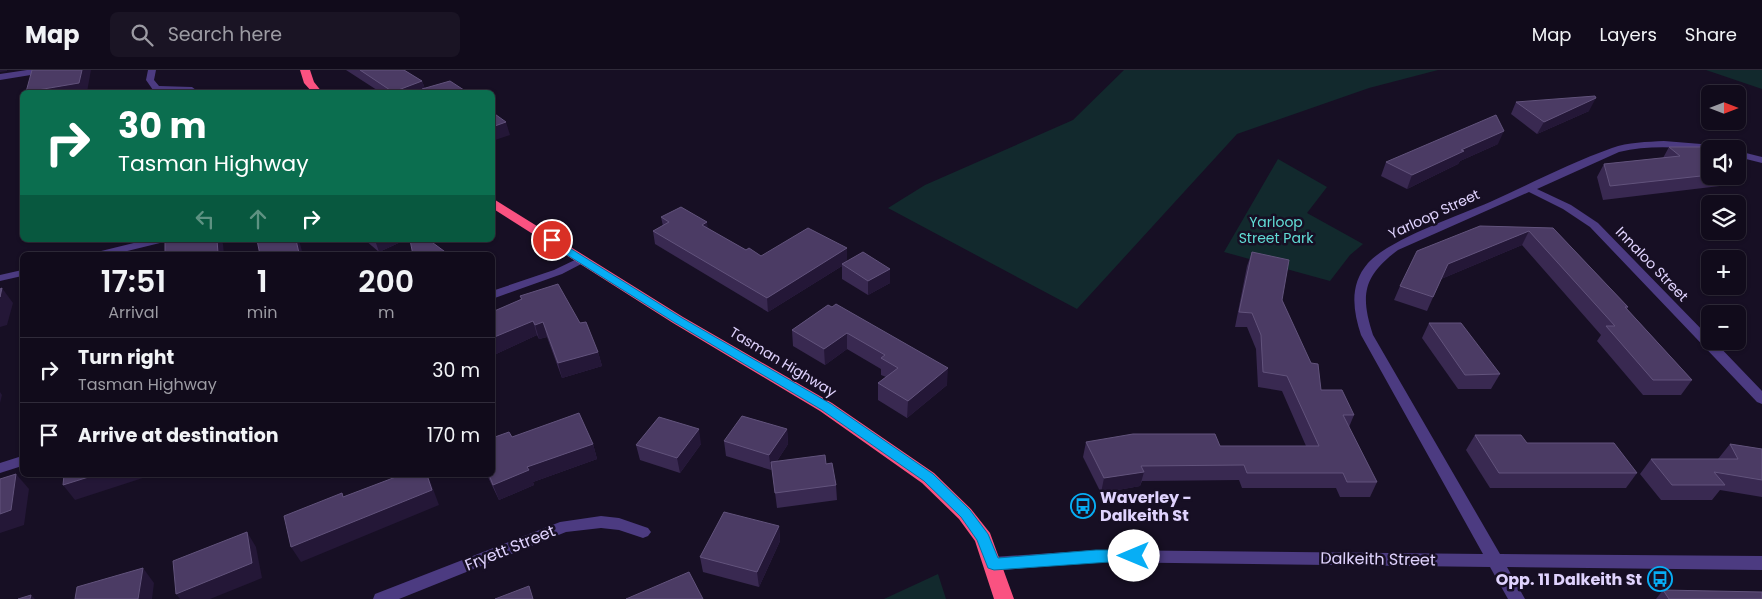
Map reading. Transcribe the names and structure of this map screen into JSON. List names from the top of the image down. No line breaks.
{"streets":{"highway":["Tasman Highway"],"street":["Yarloop Street","Innaloo Street","Fryett Street","Dalkeith Street"]},"crossings":[["Yarloop Street","Innaloo Street"],["Yarloop Street","Dalkeith Street"],["Tasman Highway","Dalkeith Street"]],"parks":["Yarloop Street Park"],"places":{"bus stop":["Waverley - Dalkeith St","Opp. 11 Dalkeith St"]},"north":"right","page":{"header":"Map","search":"Search here","nav":["Map","Layers","Share"],"map_buttons":["+","−"],"turn":["30 m","Tasman Highway"],"eta":["17:51","Arrival","1","min","200","m"],"list":[{"name":"Turn right","note":"Tasman Highway","value":"30 m"},{"name":"Arrive at destination","value":"170 m"}]}}
